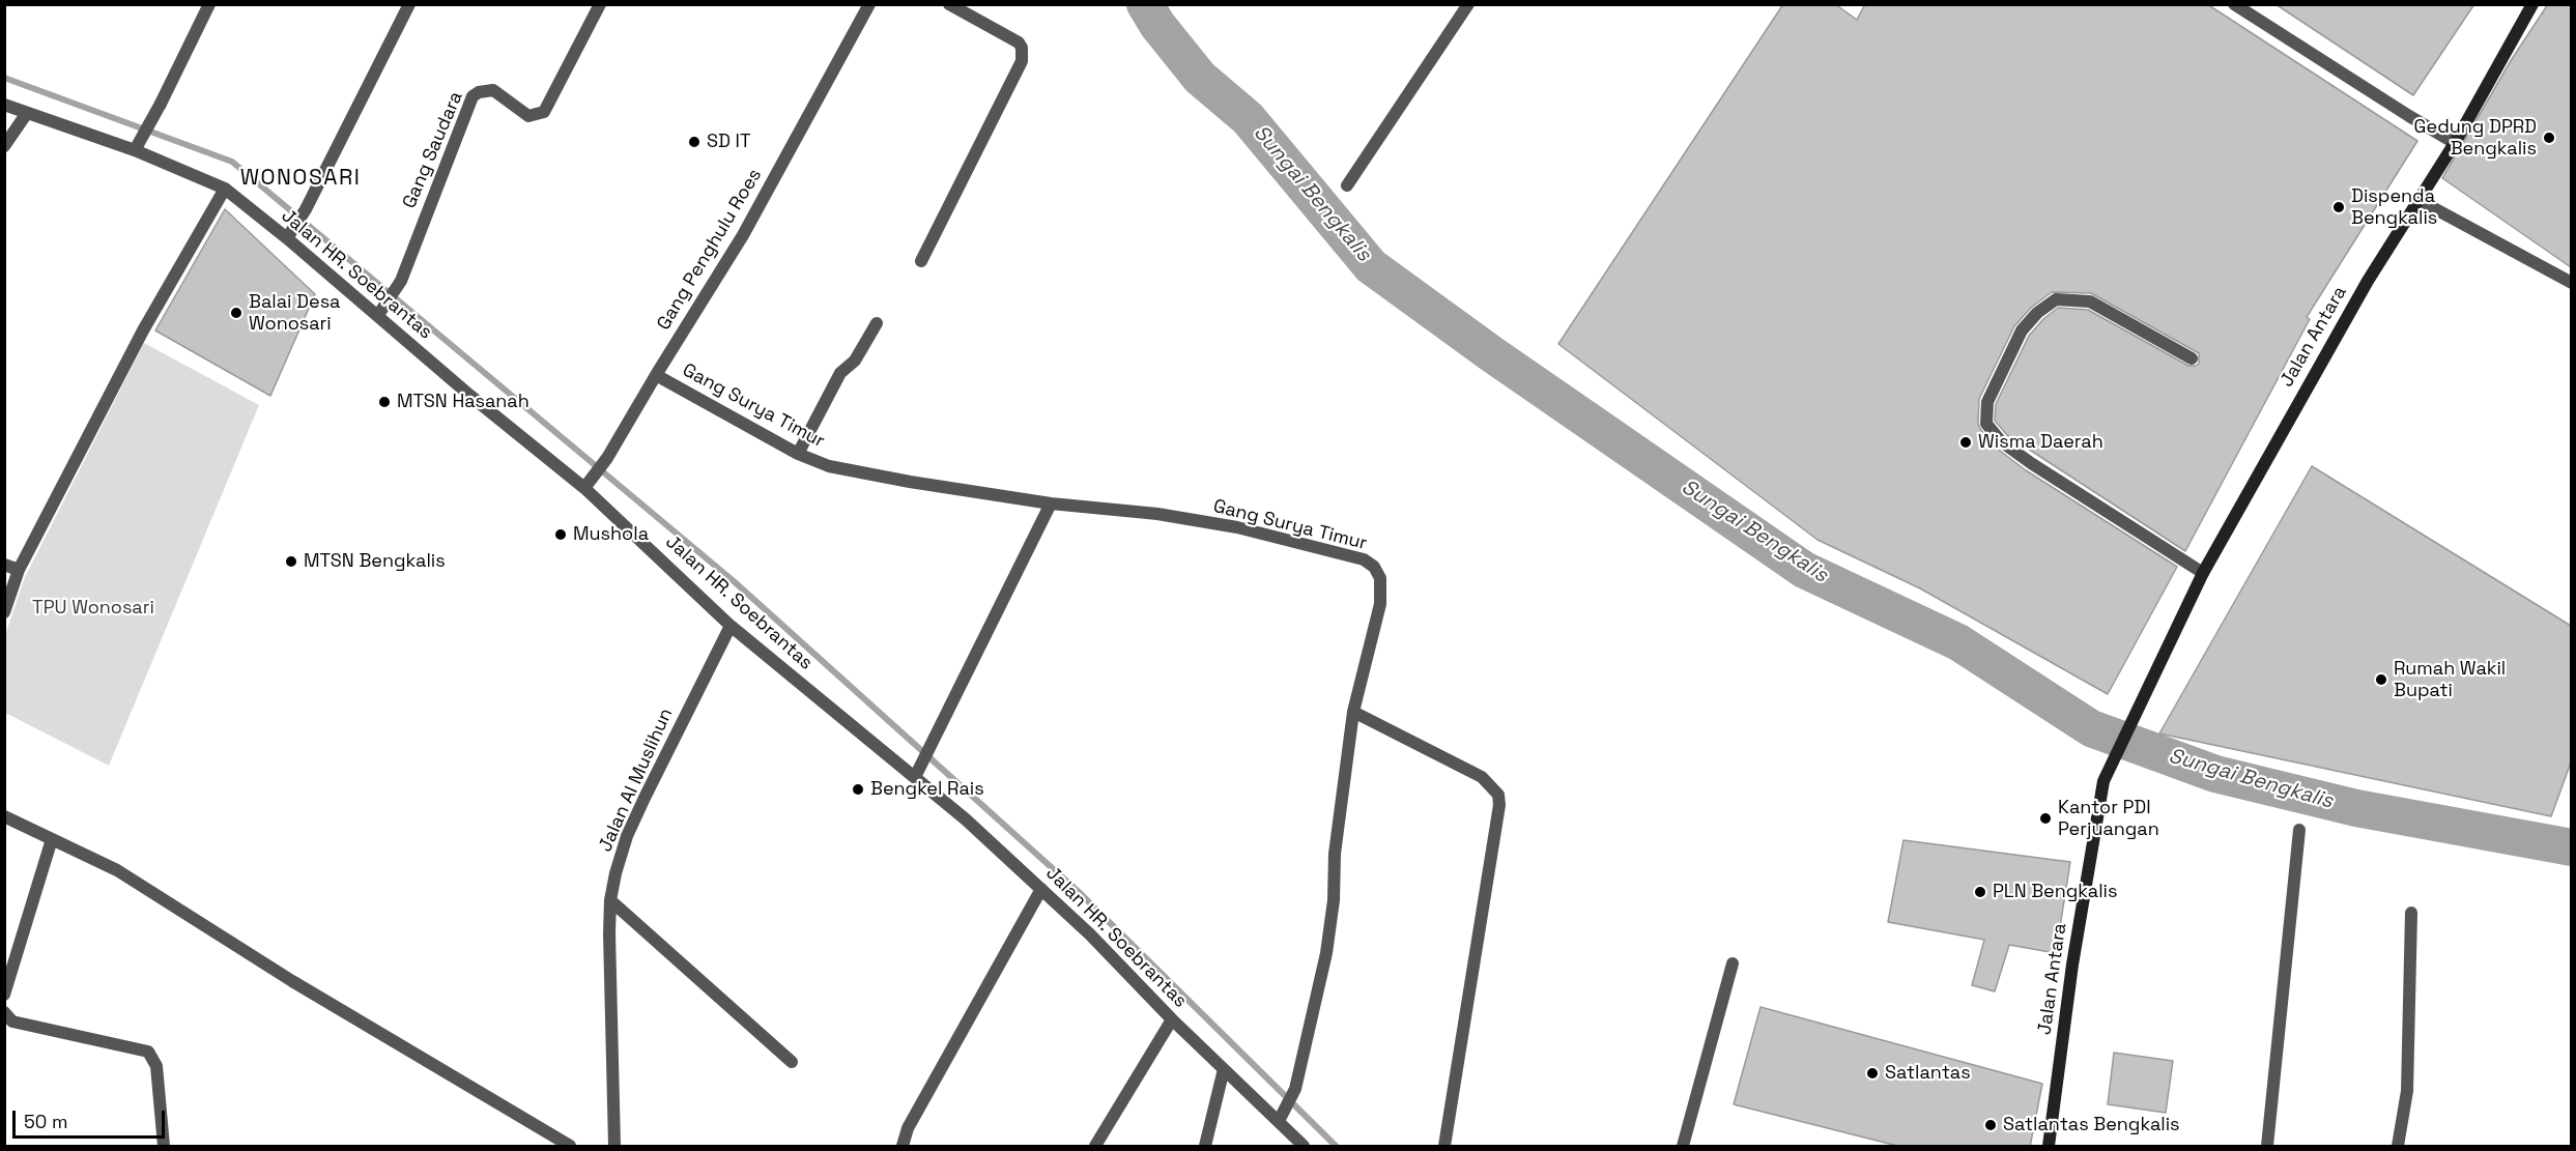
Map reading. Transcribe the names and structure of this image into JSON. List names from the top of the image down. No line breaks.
{"streets":{"street":["Gang Saudara","Gang Penghulu Roes","Jalan HR. Soebrantas","Jalan Antara","Gang Surya Timur","Jalan Al Muslihun"]},"crossings":[["Gang Saudara","Jalan HR. Soebrantas"],["Gang Penghulu Roes","Jalan HR. Soebrantas"],["Gang Penghulu Roes","Gang Surya Timur"],["Jalan HR. Soebrantas","Gang Surya Timur"],["Jalan HR. Soebrantas","Jalan Al Muslihun"]],"districts":["WONOSARI"],"water":["Sungai Bengkalis"],"parks":["TPU Wonosari"],"places":["Gedung DPRD Bengkalis","SD IT","Dispenda Bengkalis","Balai Desa Wonosari","MTSN Hasanah","Wisma Daerah","Mushola","MTSN Bengkalis","Rumah Wakil Bupati","Bengkel Rais","Kantor PDI Perjuangan","PLN Bengkalis","Satlantas","Satlantas Bengkalis"],"scale_bar":"50 m"}
